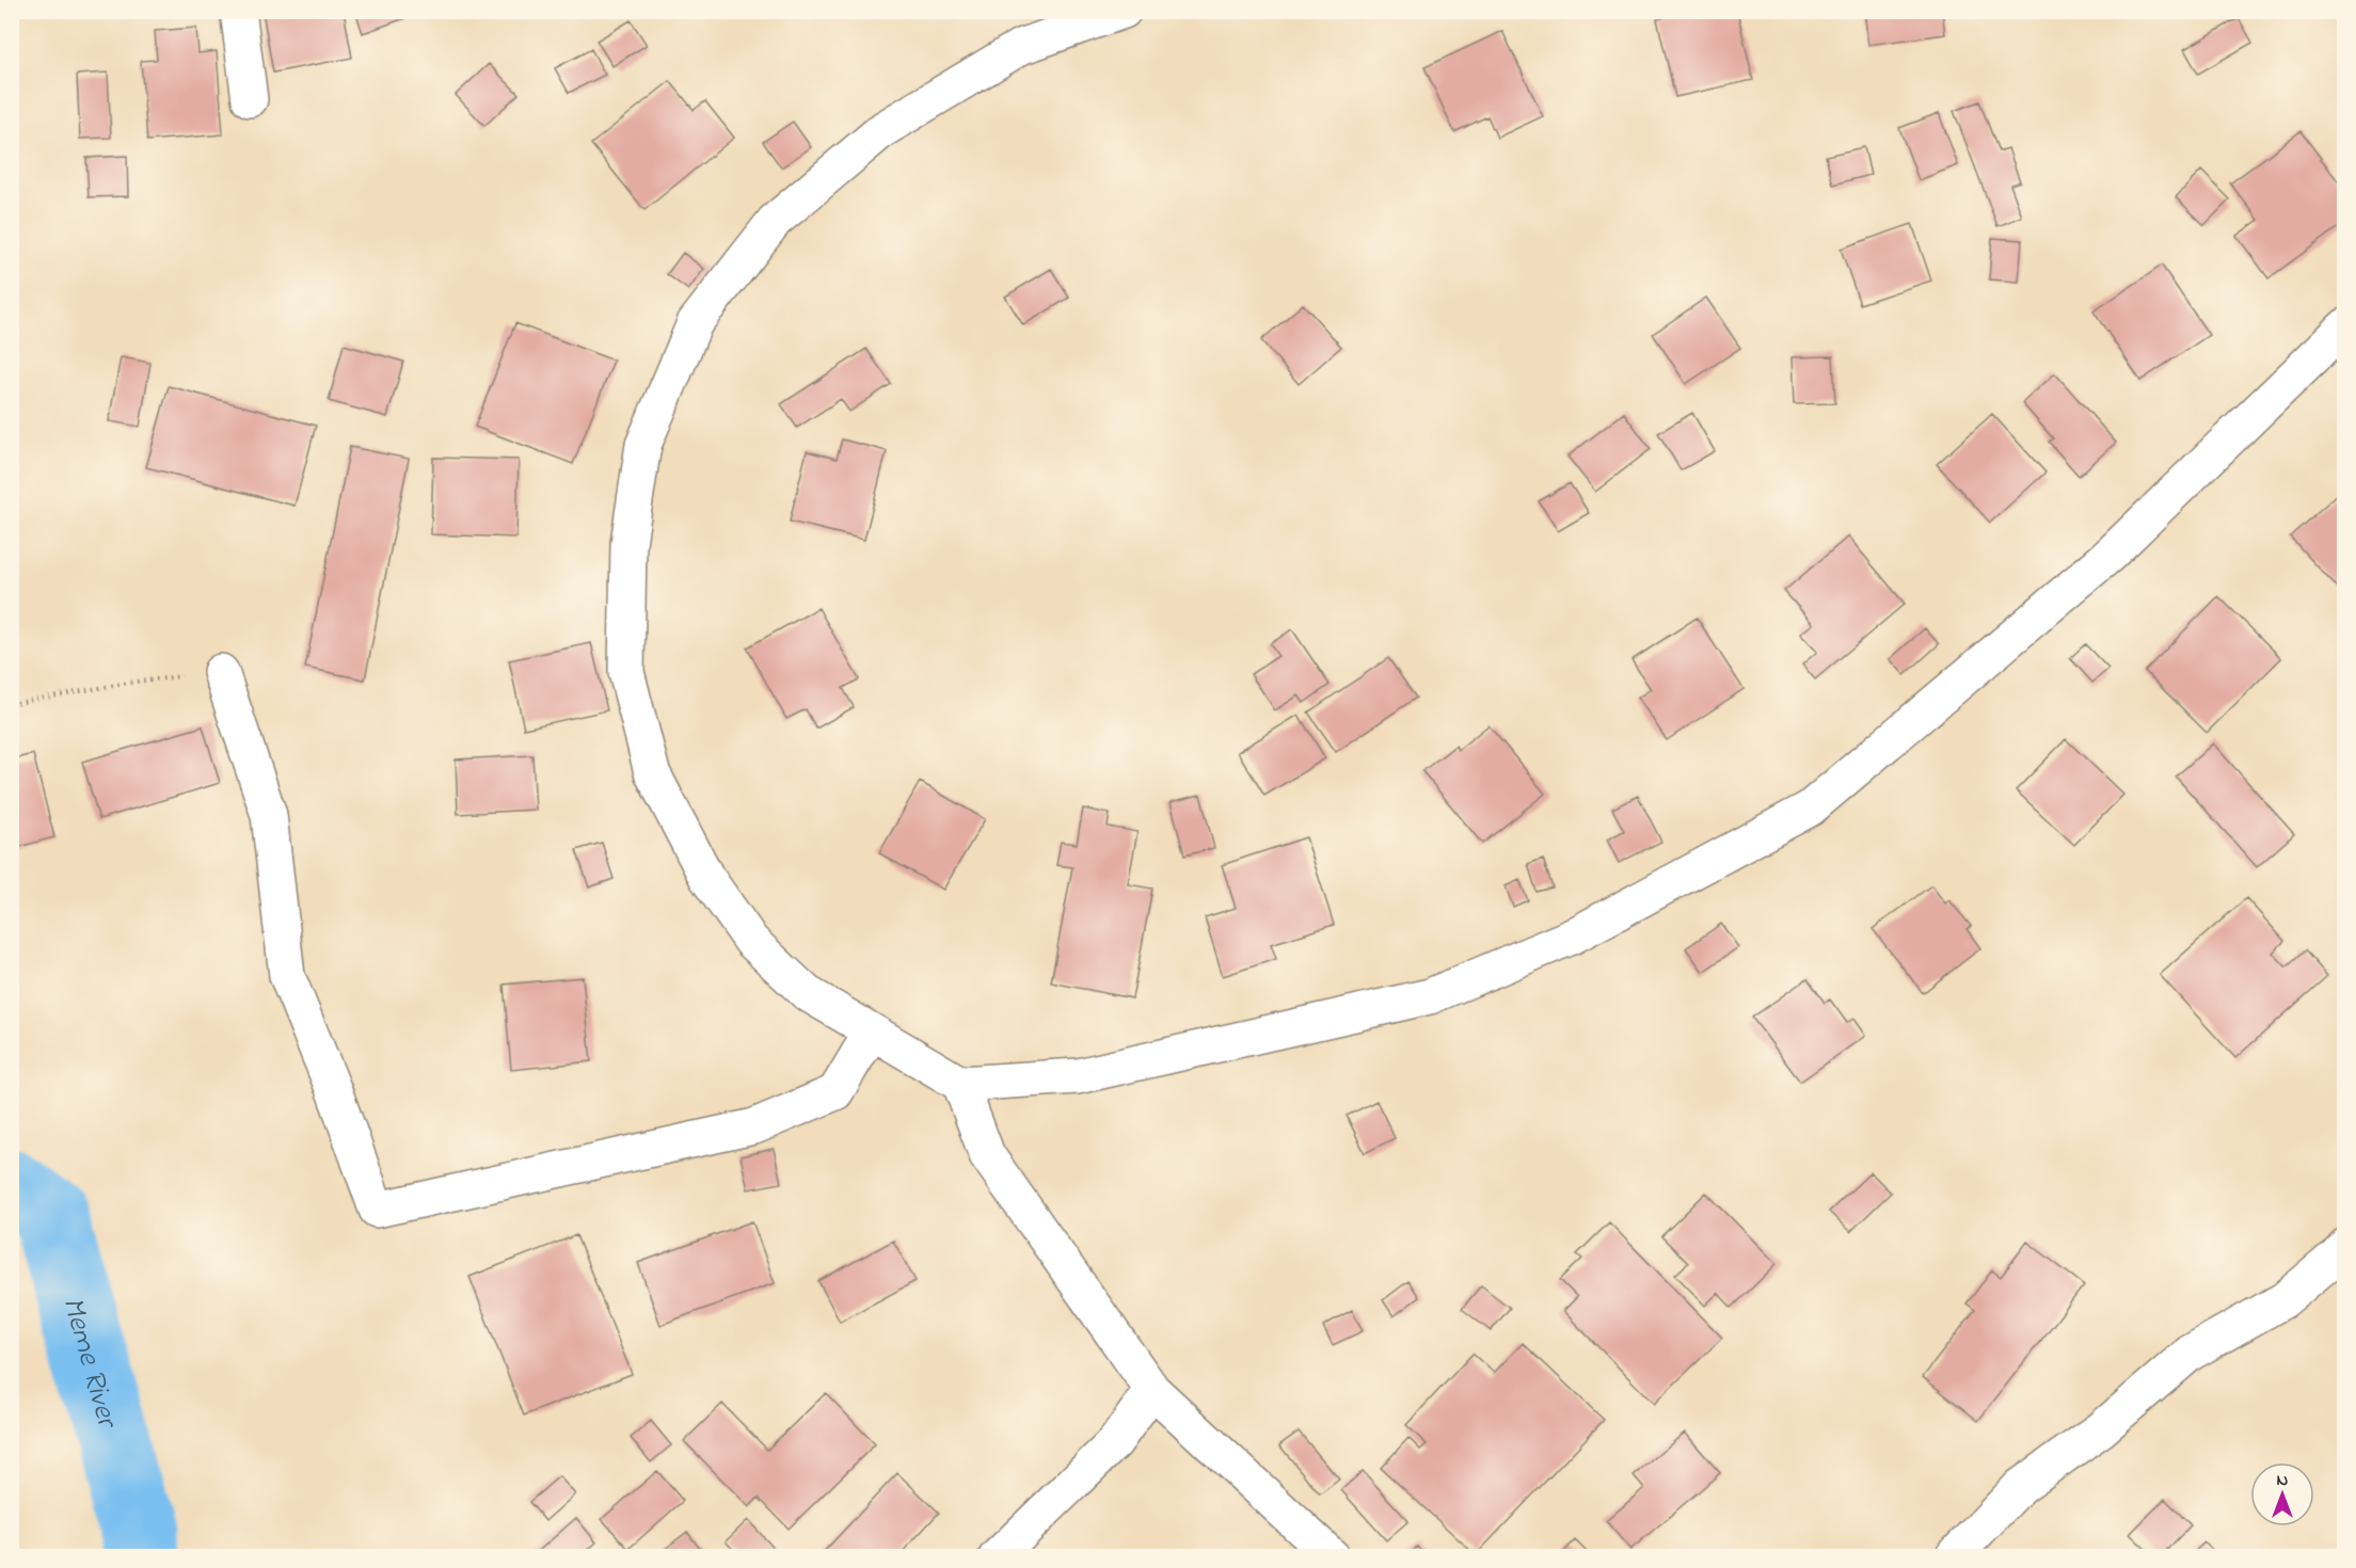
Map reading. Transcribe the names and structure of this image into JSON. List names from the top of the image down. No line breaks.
{"water":["Meme River"],"north":"top"}
